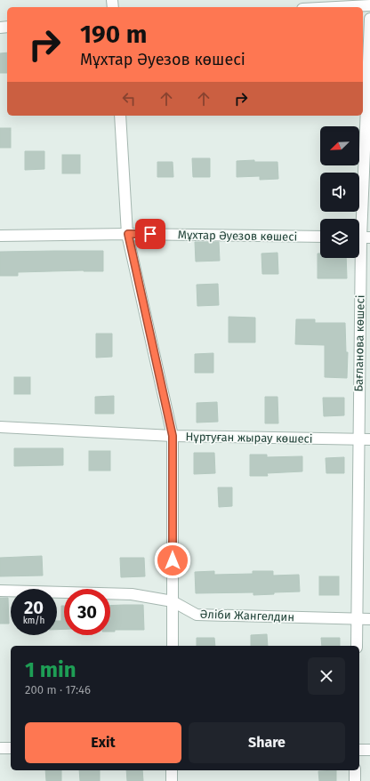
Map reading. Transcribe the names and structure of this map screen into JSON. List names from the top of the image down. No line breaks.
{"streets":{"street":["Мұхтар Әуезов көшесі","Бағланова көшесі","Нұртуған жырау көшесі","Әліби Жангелдин"]},"crossings":[["Бағланова көшесі","Нұртуған жырау көшесі"],["Бағланова көшесі","Әліби Жангелдин"]],"north":"bottom left","page":{"turn":["190 m","Мұхтар Әуезов көшесі"],"speed":"20 km/h","limit":"30","heading":["1 min","200 m · 17:46"],"buttons":["Exit","Share"]}}
